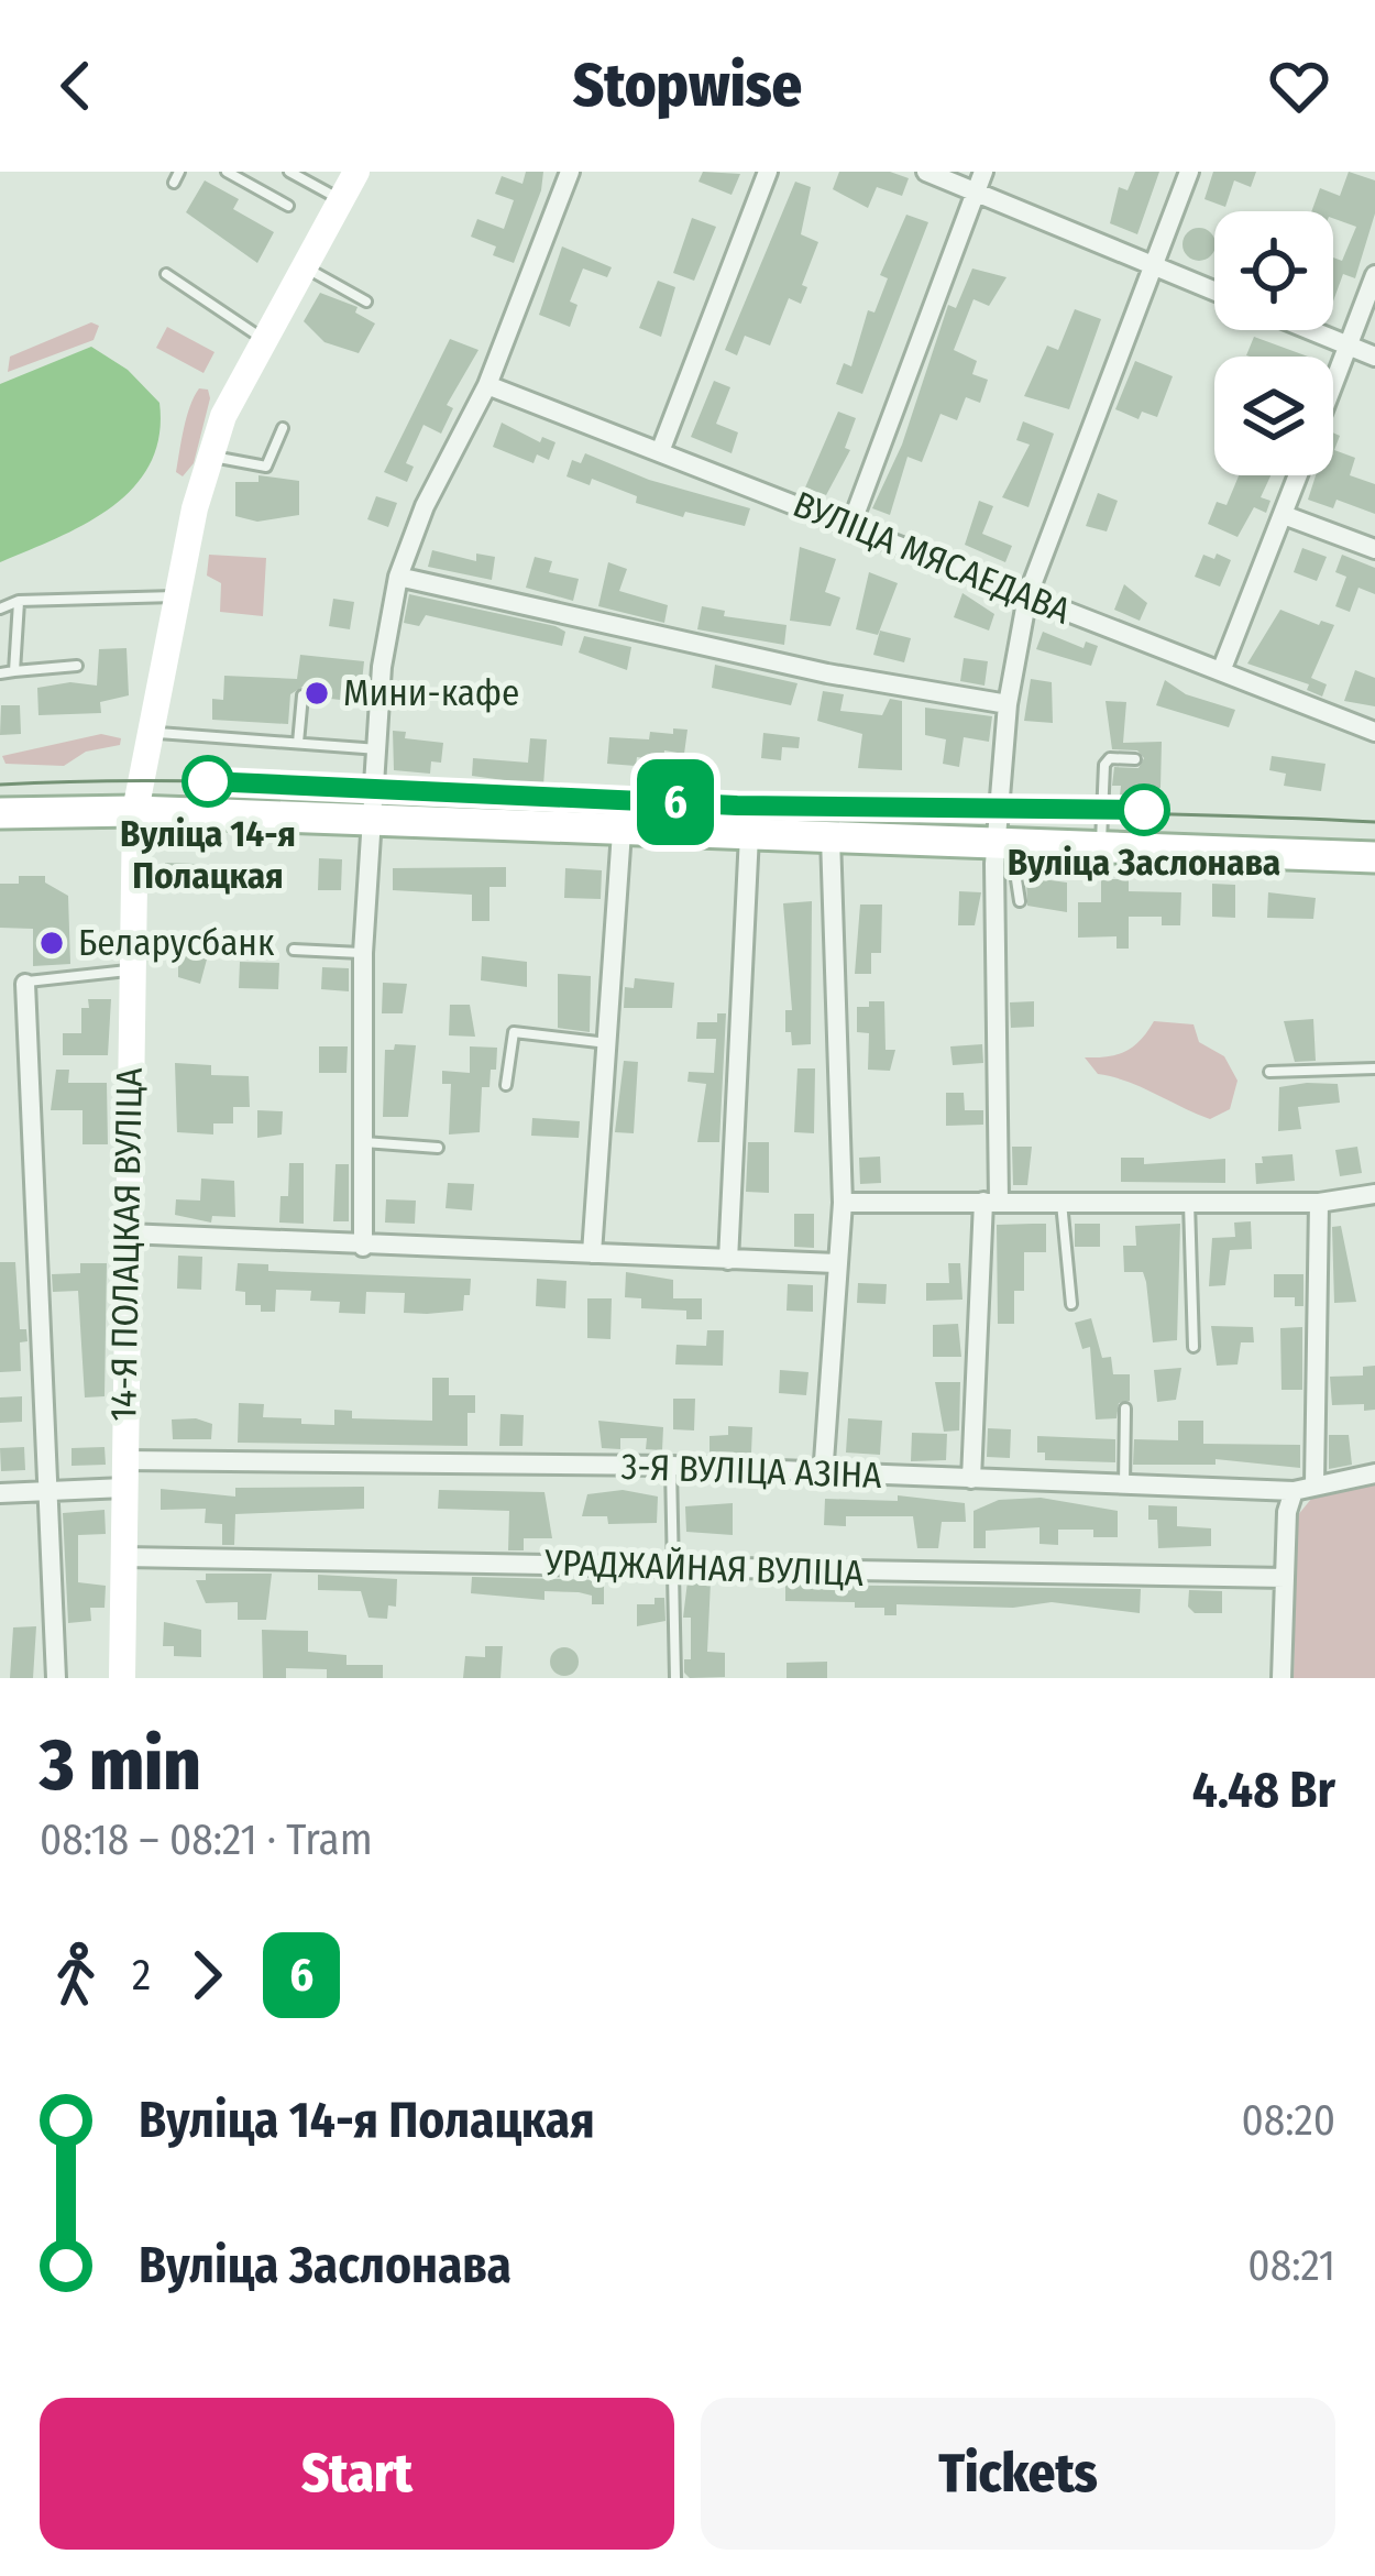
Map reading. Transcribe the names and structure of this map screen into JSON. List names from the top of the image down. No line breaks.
{"streets":{"main road":["14-Я ПОЛАЦКАЯ ВУЛІЦА"],"street":["ВУЛІЦА МЯСАЕДАВА","3-Я ВУЛІЦА АЗІНА","УРАДЖАЙНАЯ ВУЛІЦА"]},"crossings":[["14-Я ПОЛАЦКАЯ ВУЛІЦА","3-Я ВУЛІЦА АЗІНА"],["14-Я ПОЛАЦКАЯ ВУЛІЦА","УРАДЖАЙНАЯ ВУЛІЦА"]],"places":["Мини-кафе","Вуліца 14-я Полацкая","Вуліца Заслонава","Беларусбанк"],"lines":["tram line 6"],"page":{"header":"Stopwise","on_map":"6","heading":["3 min","08:18 – 08:21 · Tram","4.48 Br"],"legs":["2","6"],"list":[{"name":"Вуліца 14-я Полацкая","value":"08:20"},{"name":"Вуліца Заслонава","value":"08:21"}],"buttons":["Start","Tickets"]}}
